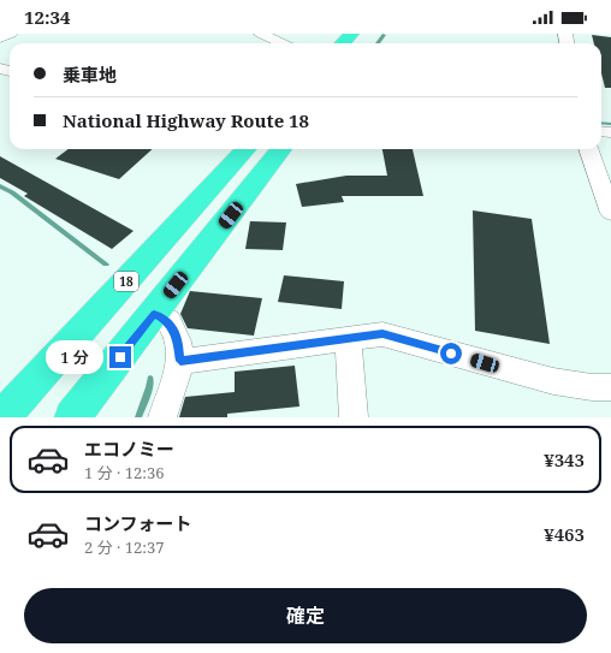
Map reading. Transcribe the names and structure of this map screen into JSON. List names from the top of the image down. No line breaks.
{"streets":{"highway":["18"]},"page":{"status":"12:34","banner":["乗車地","National Highway Route 18"],"bubble":"1 分","list":[{"name":"エコノミー","note":"1 分 · 12:36","value":"¥343"},{"name":"コンフォート","note":"2 分 · 12:37","value":"¥463"}],"buttons":"確定"}}
